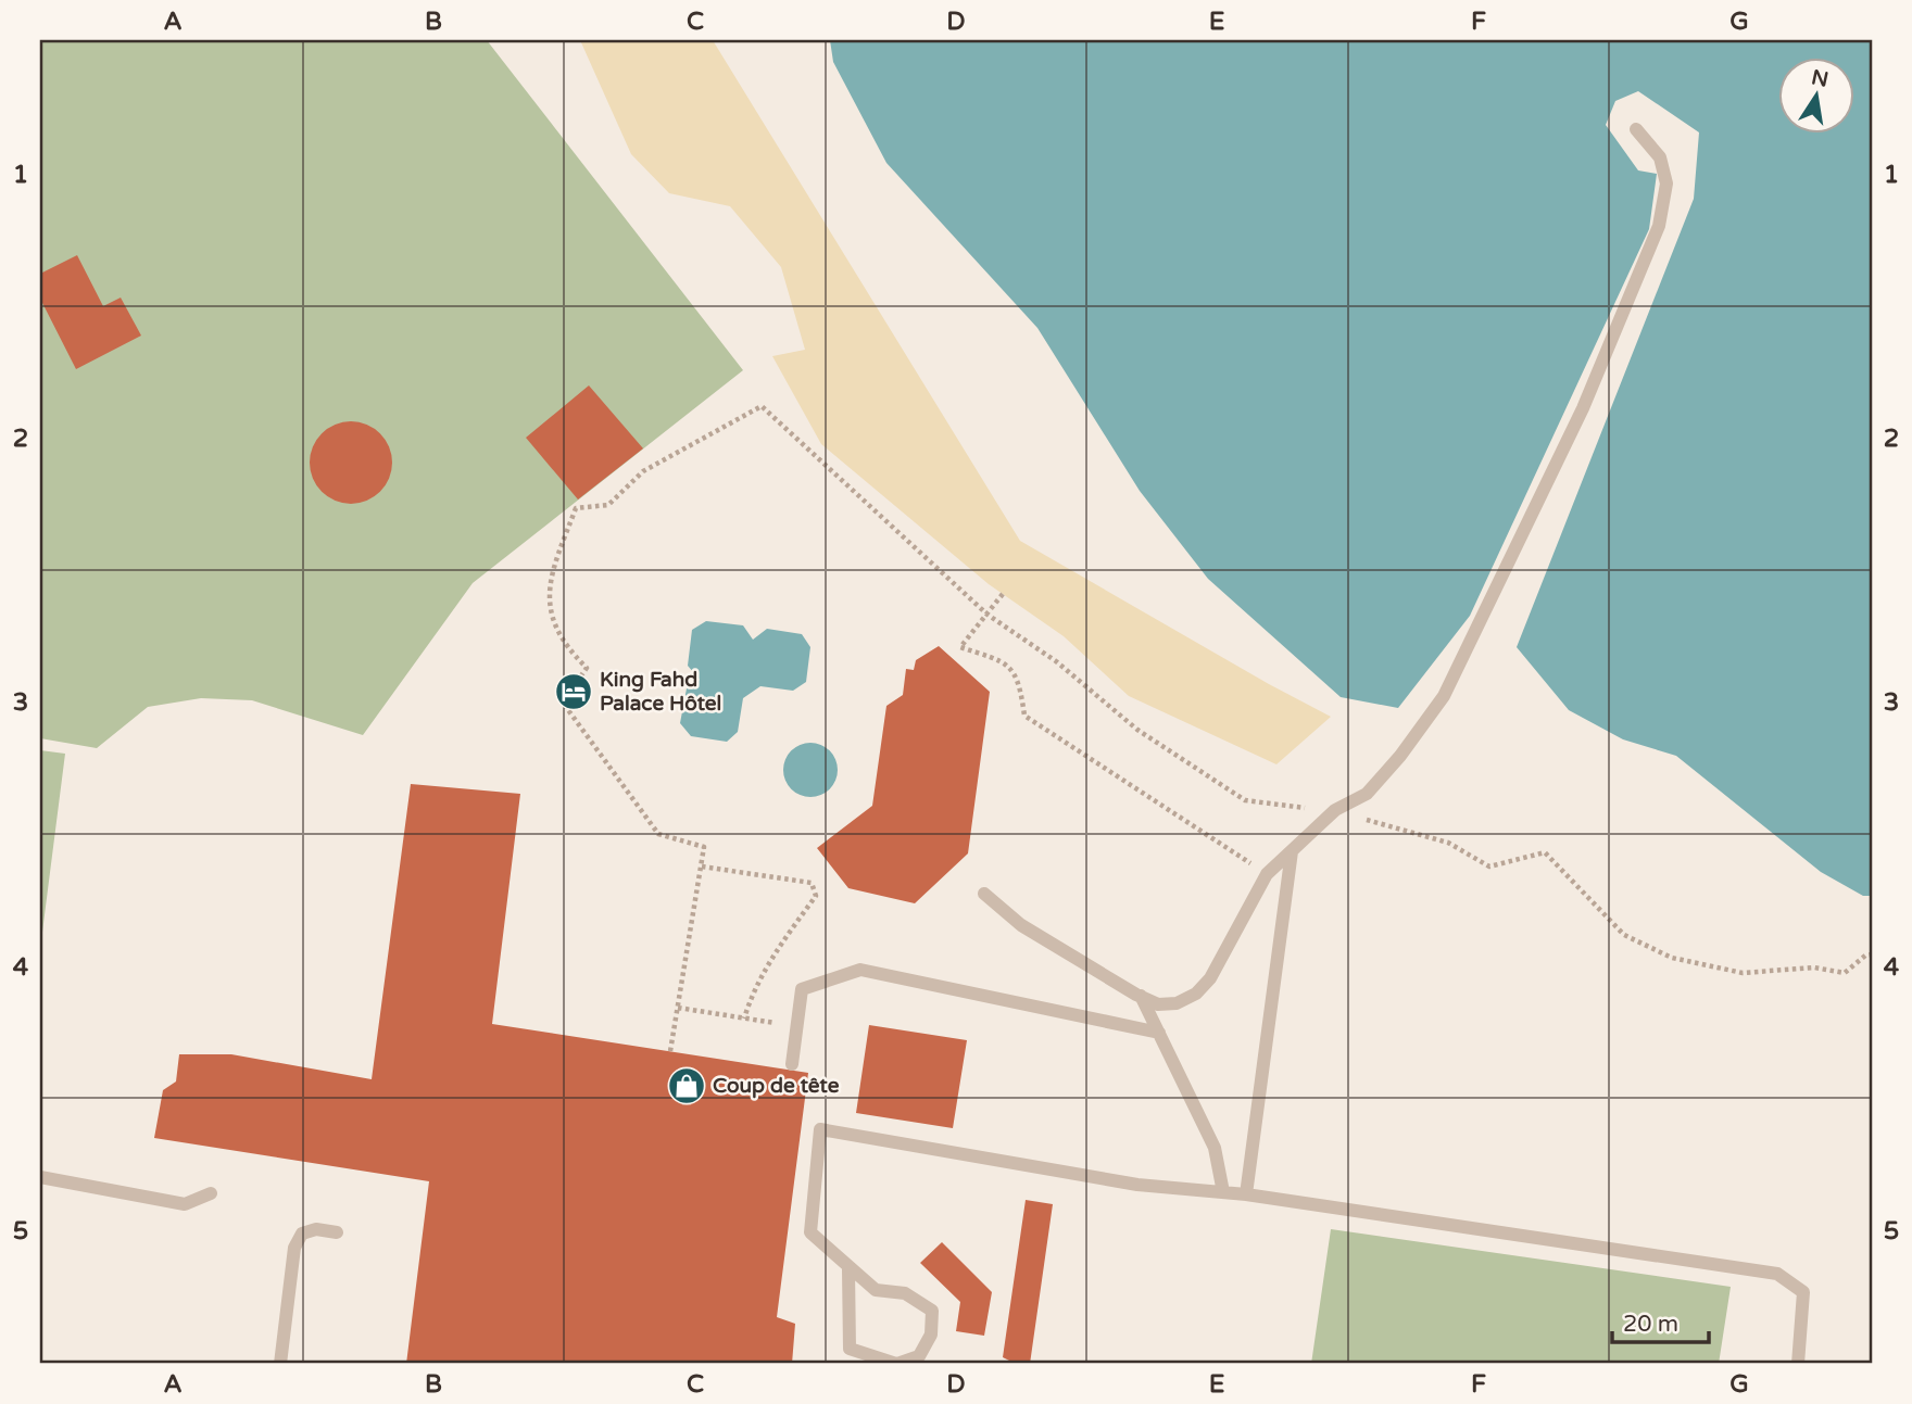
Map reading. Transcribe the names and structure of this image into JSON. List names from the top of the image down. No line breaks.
{"places":{"hotel":["King Fahd Palace Hôtel"],"shop":["Coup de tête"]},"scale_bar":"20 m","north":"top","grid":{"columns":["A","B","C","D","E","F","G"],"rows":["1","2","3","4","5"]}}
